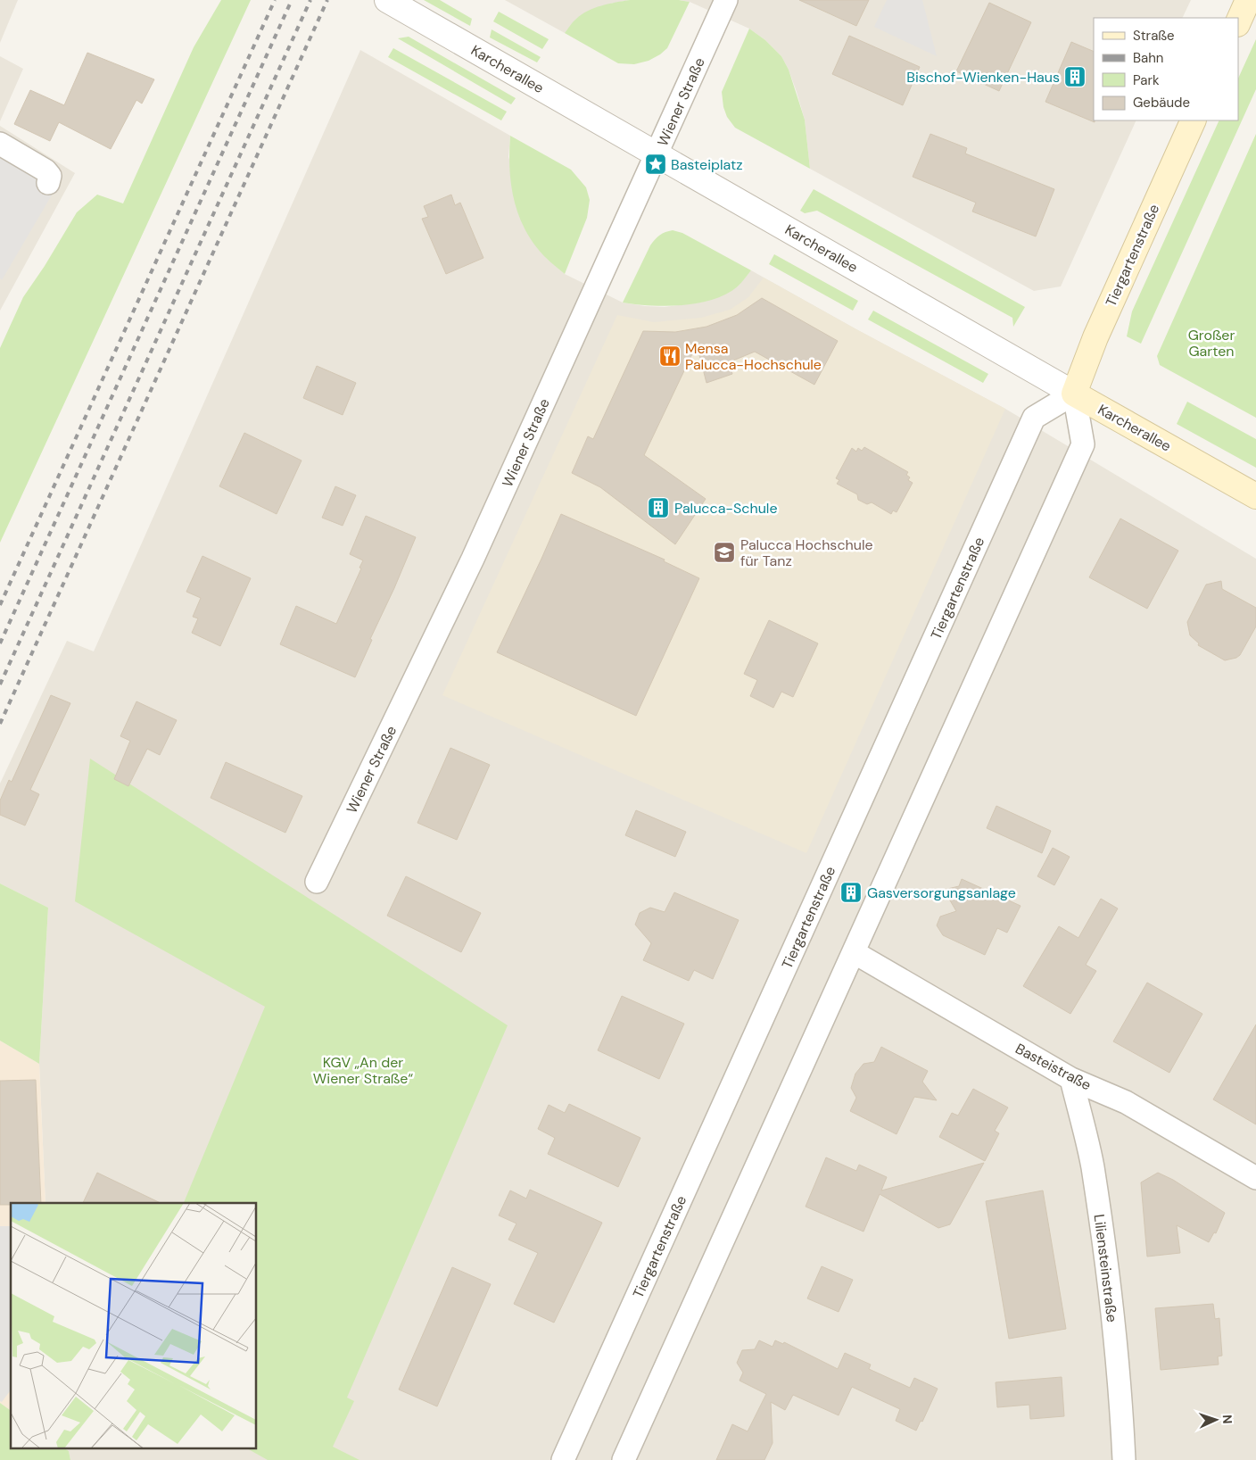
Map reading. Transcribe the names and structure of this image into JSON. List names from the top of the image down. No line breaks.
{"streets":{"main road":["Karcherallee","Tiergartenstraße"],"street":["Wiener Straße","Basteistraße","Liliensteinstraße"]},"crossings":[["Karcherallee","Wiener Straße"],["Karcherallee","Tiergartenstraße"],["Basteistraße","Liliensteinstraße"]],"parks":["Großer Garten","KGV „An der Wiener Straße“"],"places":{"building":["Bischof-Wienken-Haus","Palucca-Schule","Gasversorgungsanlage"],"place":["Basteiplatz"],"restaurant":["Mensa Palucca-Hochschule"],"school or university":["Palucca Hochschule für Tanz"]},"legend":["Straße","Bahn","Park","Gebäude"],"north":"right"}
